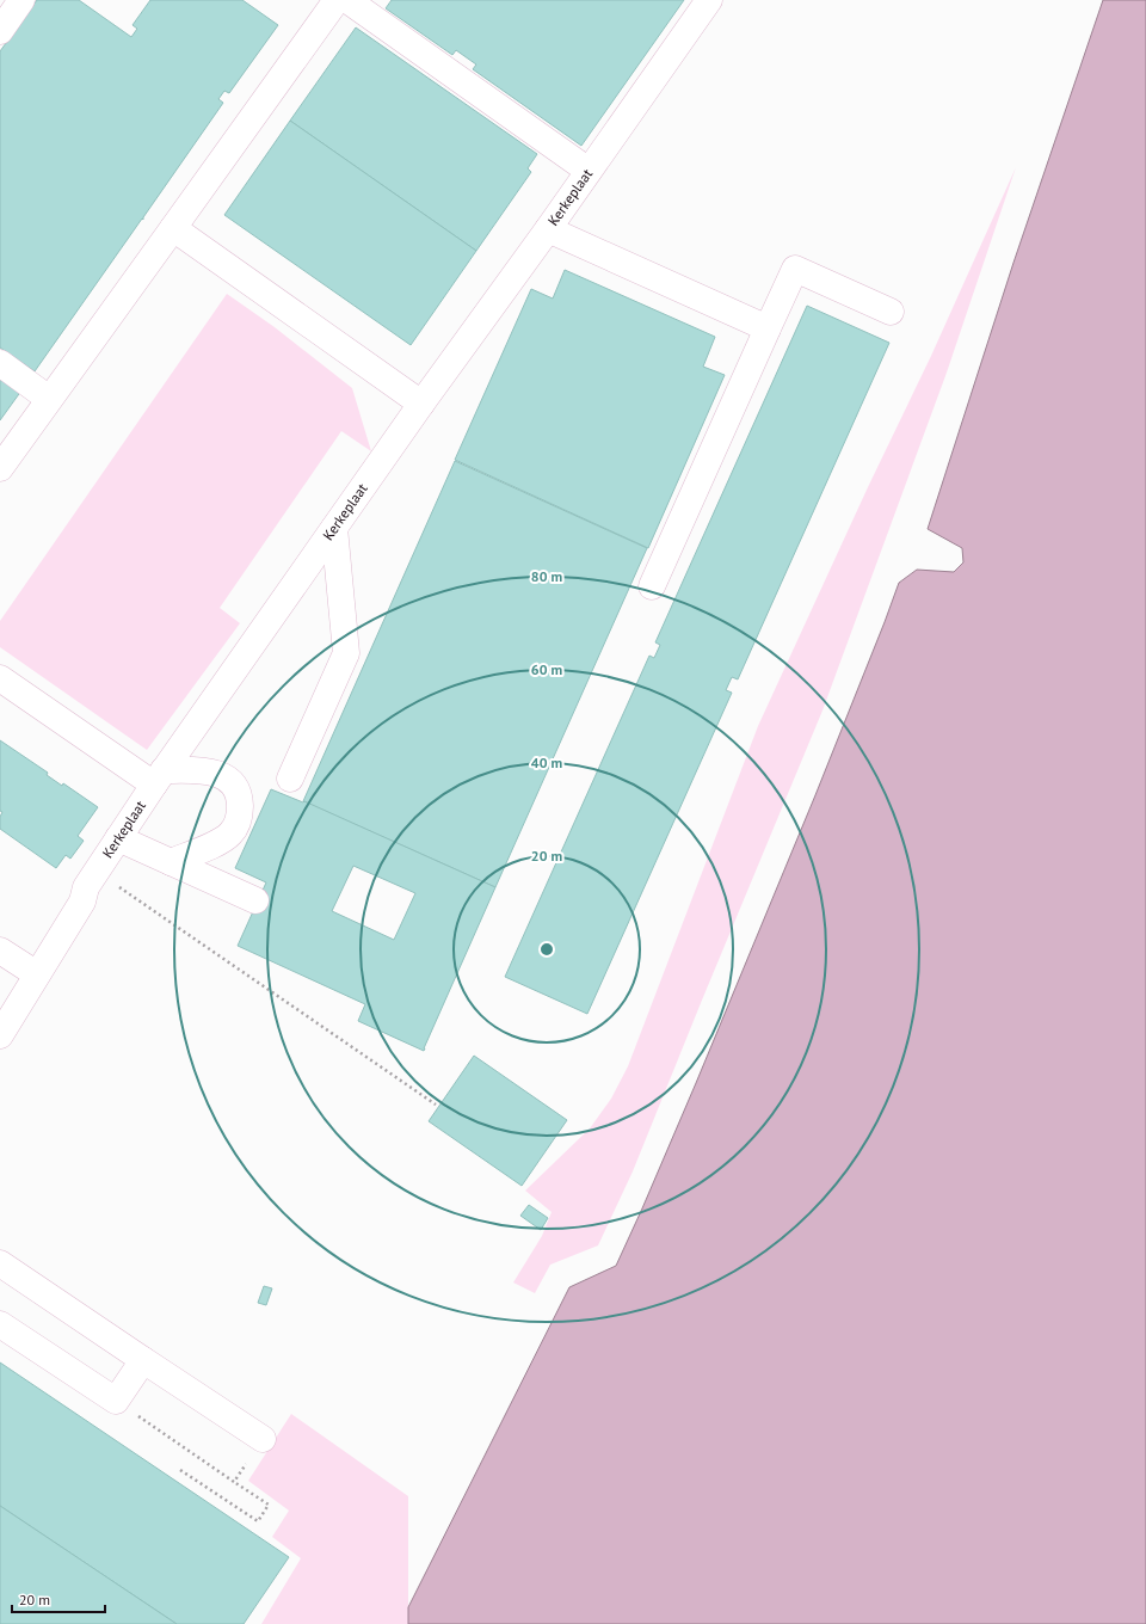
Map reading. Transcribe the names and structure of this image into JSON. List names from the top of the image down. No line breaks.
{"streets":{"street":["Kerkeplaat"]},"scale_bar":"20 m","rings":["80 m","60 m","40 m","20 m"]}
